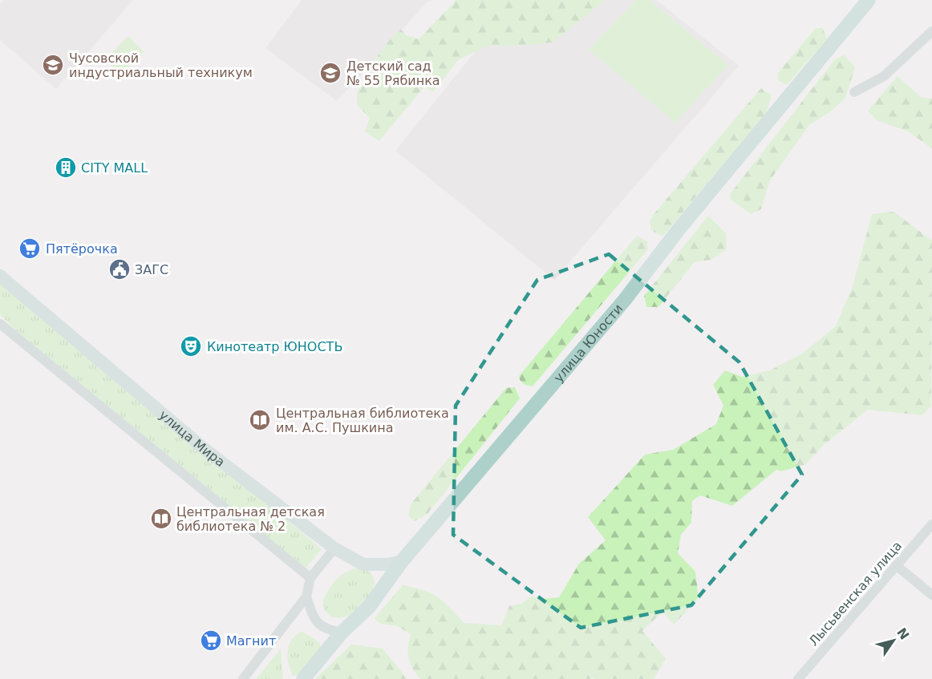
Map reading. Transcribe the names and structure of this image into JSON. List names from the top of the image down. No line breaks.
{"streets":{"main road":["улица Юности"],"street":["улица Мира","Лысьвенская улица"]},"crossings":[["улица Юности","улица Мира"]],"places":{"school or university":["Чусовской индустриальный техникум","Детский сад № 55 Рябинка"],"building":["CITY MALL"],"supermarket":["Пятёрочка","Магнит"],"public building":["ЗАГС"],"theatre":["Кинотеатр ЮНОСТЬ"],"library":["Центральная библиотека им. А.С. Пушкина","Центральная детская библиотека № 2"]},"north":"top right"}
